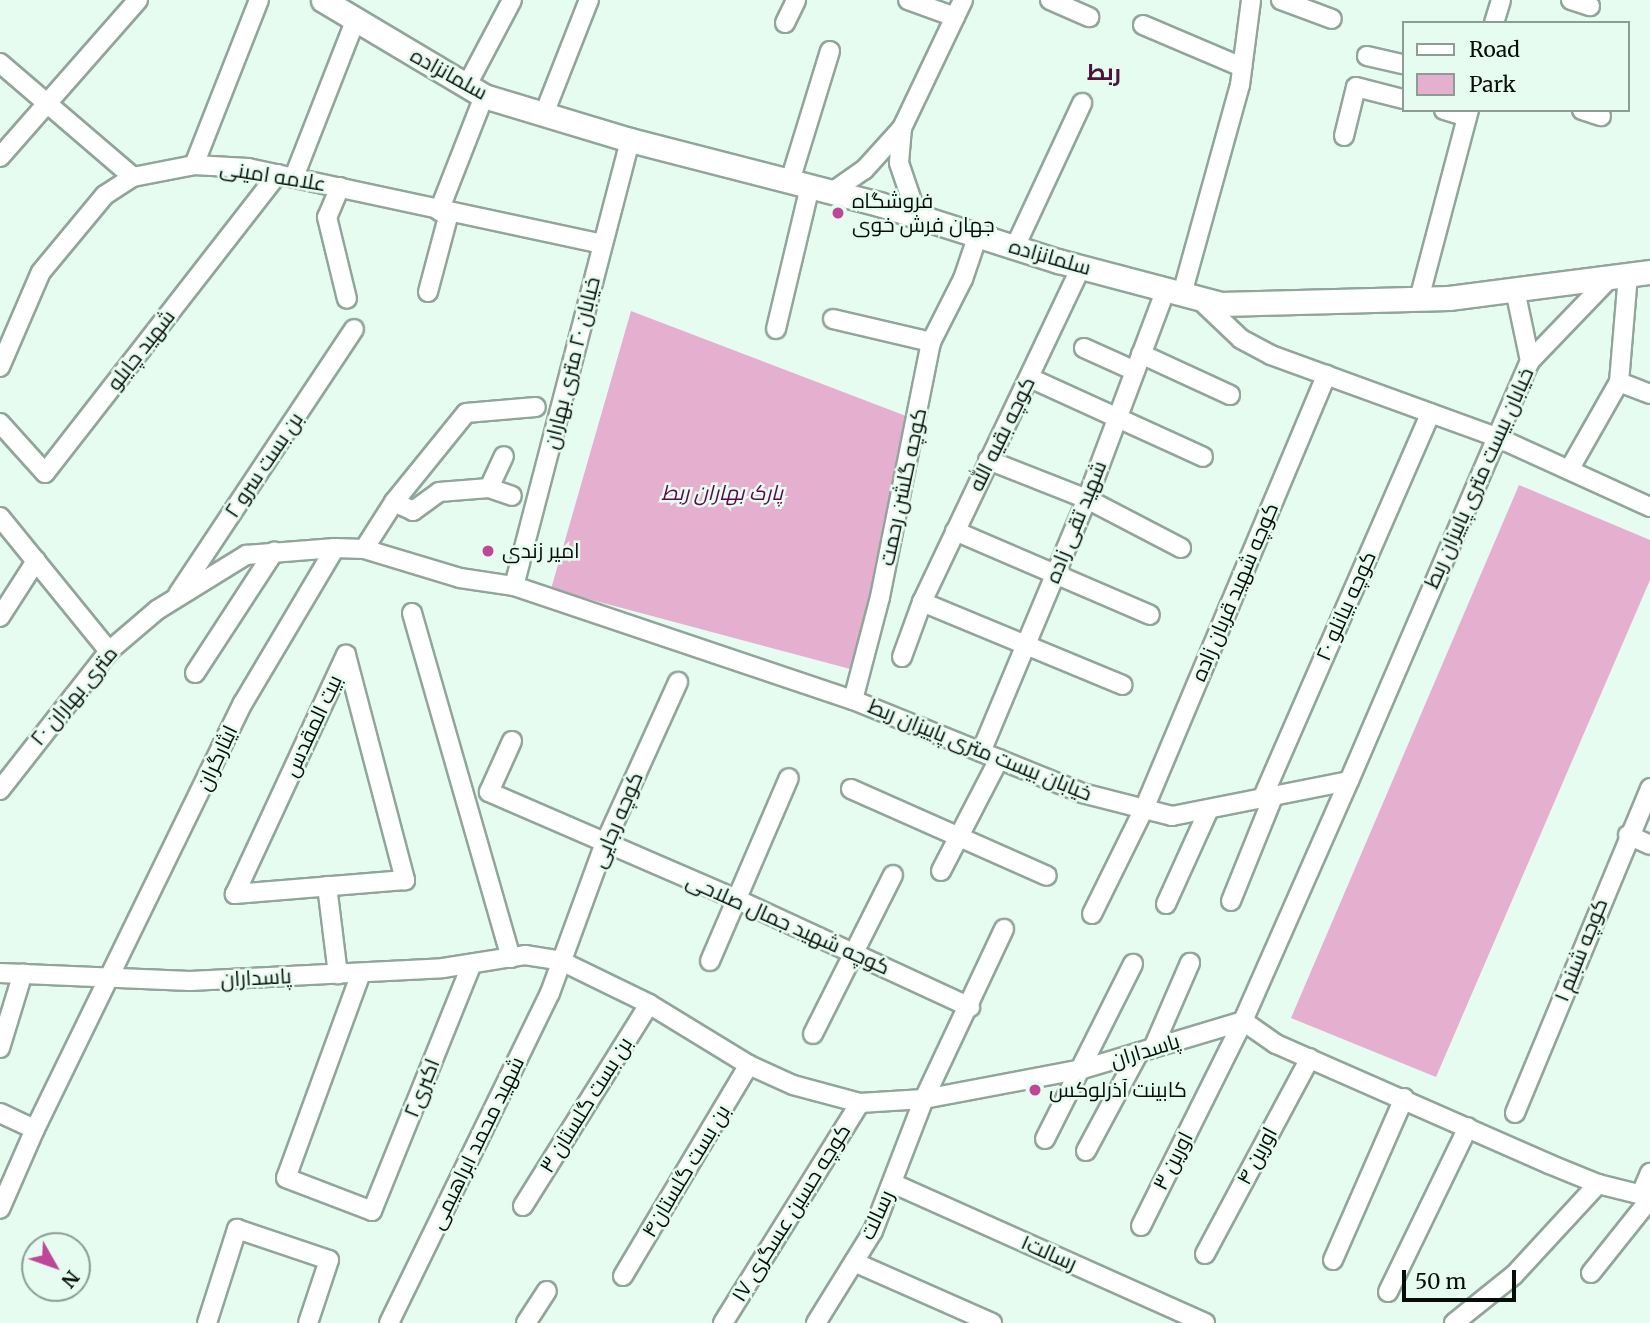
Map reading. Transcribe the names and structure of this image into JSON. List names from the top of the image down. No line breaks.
{"streets":{"main road":["سلمانزاده"],"street":["علامه امینی","شهید چایلو","خیابان ۲۰ متری بهاران","کوچه بقیه الله","بن بست سرو ۲","خیابان بیست متری پاییزان ربط","کوچه گلشن رحمت","شهید تقی زاده","کوچه شهید قربان زاده","کوچه بیانلو ۲۰","۲۰ متری بهاران","بیت المقدس","ایثارگران","کوچه رجایی","کوچه شهید جمال صلاحی","کوچه شبنم ۱","پاسداران","اکبری۲","بن بست گلستان ۳","شهید محمد ابراهیمی","اورین ۴","اورین ۳","بن بست گلستان۴","کوچه حسین عسگری ۱۷","رسالت","رسالت۱"]},"crossings":[["سلمانزاده","خیابان ۲۰ متری بهاران"],["سلمانزاده","کوچه بقیه الله"],["سلمانزاده","خیابان بیست متری پاییزان ربط"],["سلمانزاده","کوچه گلشن رحمت"],["سلمانزاده","شهید تقی زاده"],["علامه امینی","شهید چایلو"],["علامه امینی","خیابان ۲۰ متری بهاران"],["خیابان ۲۰ متری بهاران","خیابان بیست متری پاییزان ربط"],["خیابان ۲۰ متری بهاران","۲۰ متری بهاران"],["بن بست سرو ۲","۲۰ متری بهاران"],["خیابان بیست متری پاییزان ربط","کوچه گلشن رحمت"],["خیابان بیست متری پاییزان ربط","شهید تقی زاده"],["خیابان بیست متری پاییزان ربط","کوچه شهید قربان زاده"],["خیابان بیست متری پاییزان ربط","کوچه بیانلو ۲۰"],["خیابان بیست متری پاییزان ربط","۲۰ متری بهاران"],["خیابان بیست متری پاییزان ربط","اورین ۳"],["۲۰ متری بهاران","ایثارگران"],["ایثارگران","پاسداران"],["کوچه رجایی","کوچه شهید جمال صلاحی"],["کوچه رجایی","پاسداران"],["کوچه رجایی","شهید محمد ابراهیمی"],["کوچه شهید جمال صلاحی","رسالت"],["پاسداران","اکبری۲"],["پاسداران","بن بست گلستان ۳"],["پاسداران","شهید محمد ابراهیمی"],["پاسداران","اورین ۳"],["پاسداران","بن بست گلستان۴"],["پاسداران","کوچه حسین عسگری ۱۷"],["پاسداران","رسالت"],["رسالت","رسالت۱"]],"districts":["ربط"],"parks":["پارک بهاران ربط"],"places":["فروشگاه جهان فرش خوی","امیر زندی","کابینت آذرلوکس"],"legend":["Road","Park"],"scale_bar":"50 m","north":"bottom right"}
